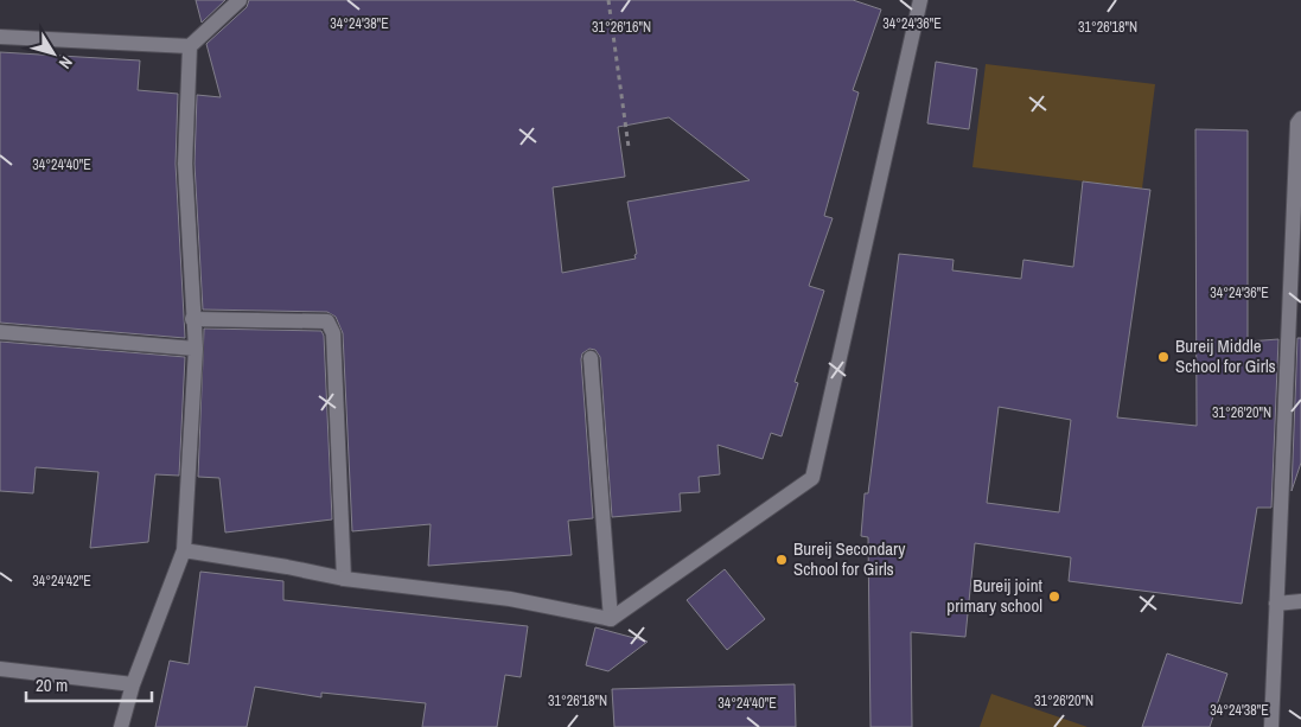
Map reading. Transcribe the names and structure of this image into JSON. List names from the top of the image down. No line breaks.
{"places":["Bureij Middle School for Girls","Bureij Secondary School for Girls","Bureij joint primary school"],"scale_bar":"20 m","north":"bottom right","coordinates":["34°24'38\"E","34°24'36\"E","31°26'16\"N","31°26'18\"N","34°24'40\"E","31°26'20\"N","34°24'42\"E"]}
